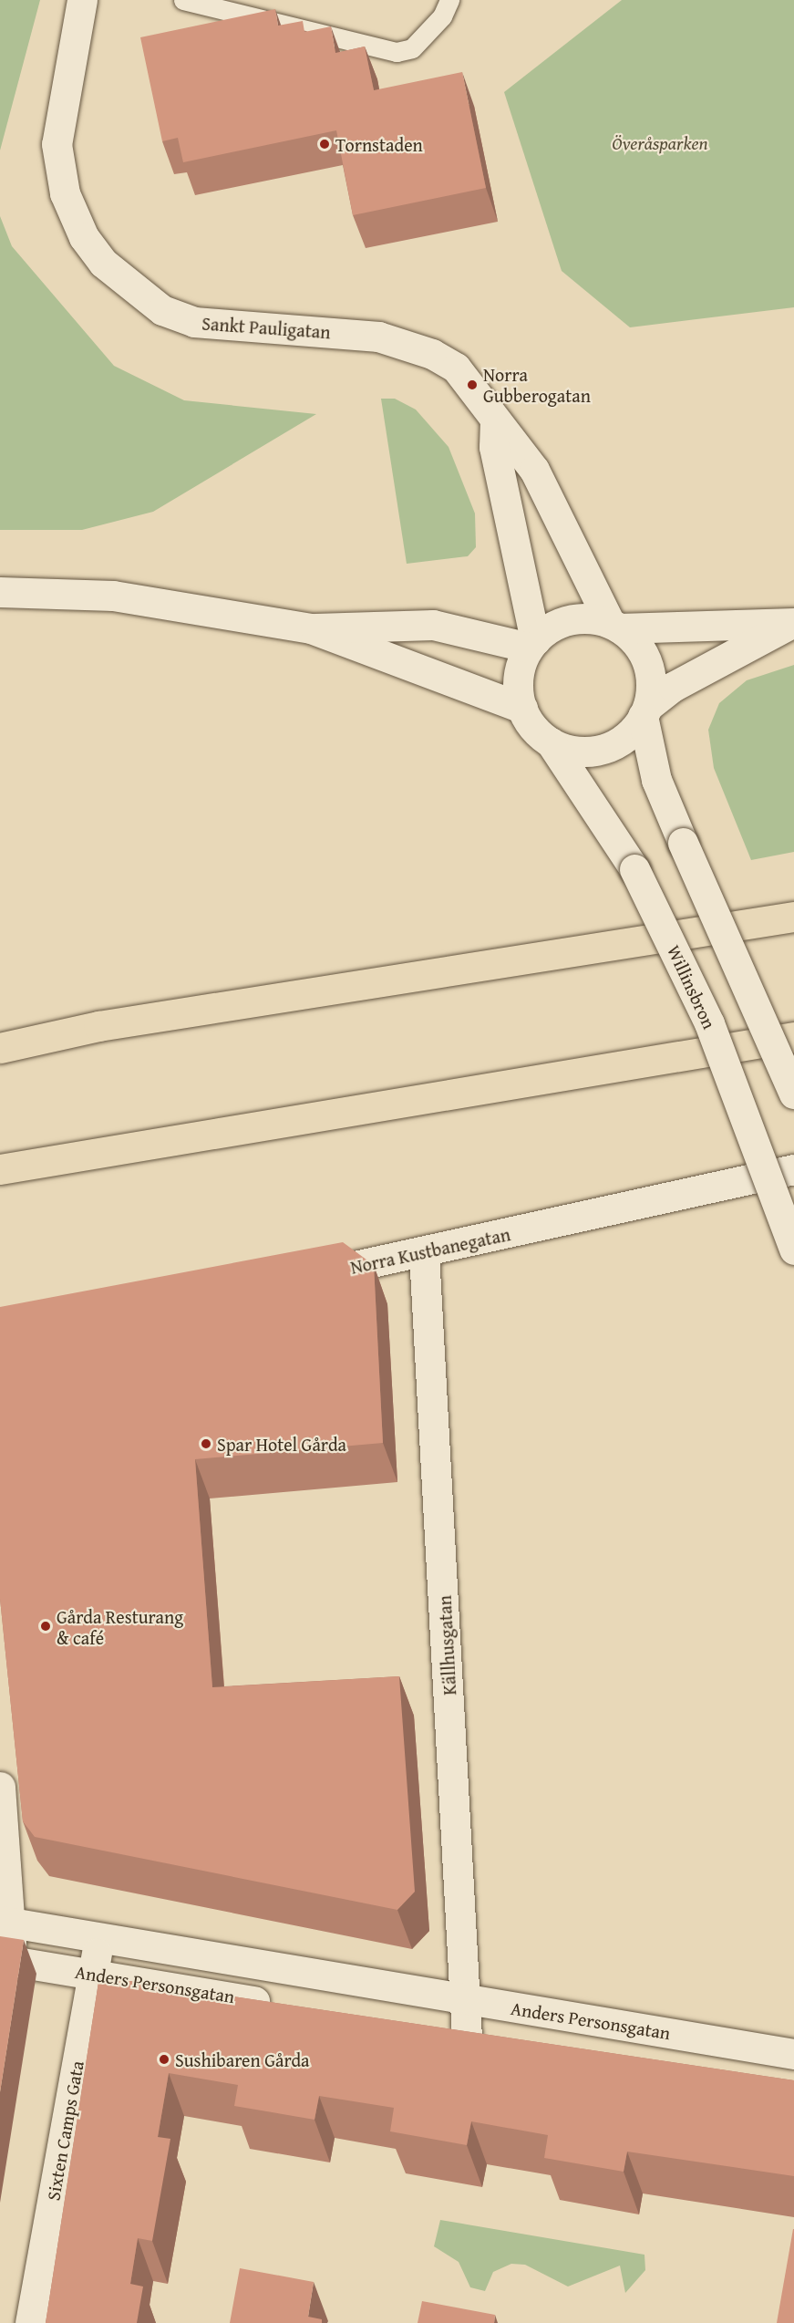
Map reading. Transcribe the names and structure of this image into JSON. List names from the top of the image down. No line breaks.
{"streets":{"street":["Sankt Pauligatan","Willinsbron","Norra Kustbanegatan","Källhusgatan","Anders Personsgatan","Sixten Camps Gata"]},"crossings":[["Sankt Pauligatan","Willinsbron"],["Norra Kustbanegatan","Källhusgatan"],["Källhusgatan","Anders Personsgatan"],["Anders Personsgatan","Sixten Camps Gata"]],"parks":["Överåsparken"],"places":["Tornstaden","Norra Gubberogatan","Spar Hotel Gårda","Gårda Resturang & café","Sushibaren Gårda"]}
